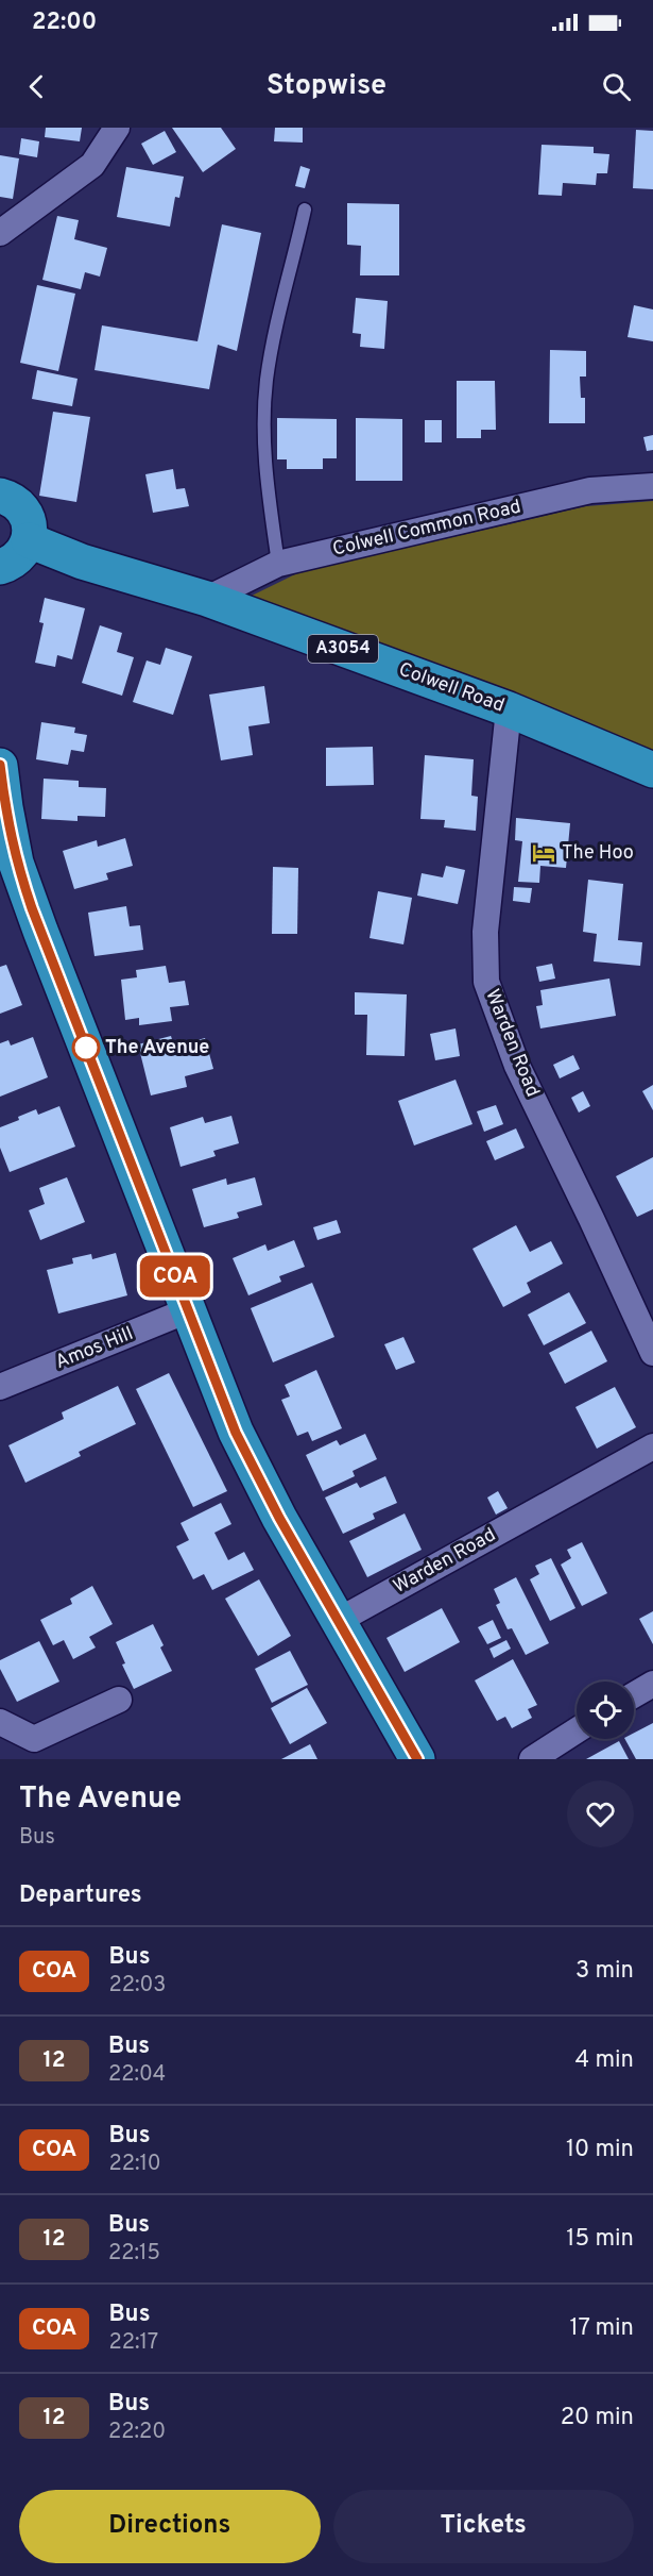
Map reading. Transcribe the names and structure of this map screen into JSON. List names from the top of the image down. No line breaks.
{"streets":{"main road":["A3054","Colwell Road"],"street":["Colwell Common Road","Warden Road","Amos Hill"]},"crossings":[["Colwell Common Road","Colwell Road"],["Colwell Road","Warden Road"]],"places":{"hotel":["The Hoo"],"other":["The Avenue"]},"lines":["bus line COA"],"page":{"status":"22:00","header":"Stopwise","on_map":"COA","heading":[["The Avenue","Bus"],"Departures"],"list":[{"mark":"COA","name":"Bus","note":"22:03","value":"3 min"},{"mark":"12","name":"Bus","note":"22:04","value":"4 min"},{"mark":"COA","name":"Bus","note":"22:10","value":"10 min"},{"mark":"12","name":"Bus","note":"22:15","value":"15 min"},{"mark":"COA","name":"Bus","note":"22:17","value":"17 min"},{"mark":"12","name":"Bus","note":"22:20","value":"20 min"}],"buttons":["Directions","Tickets"]}}
